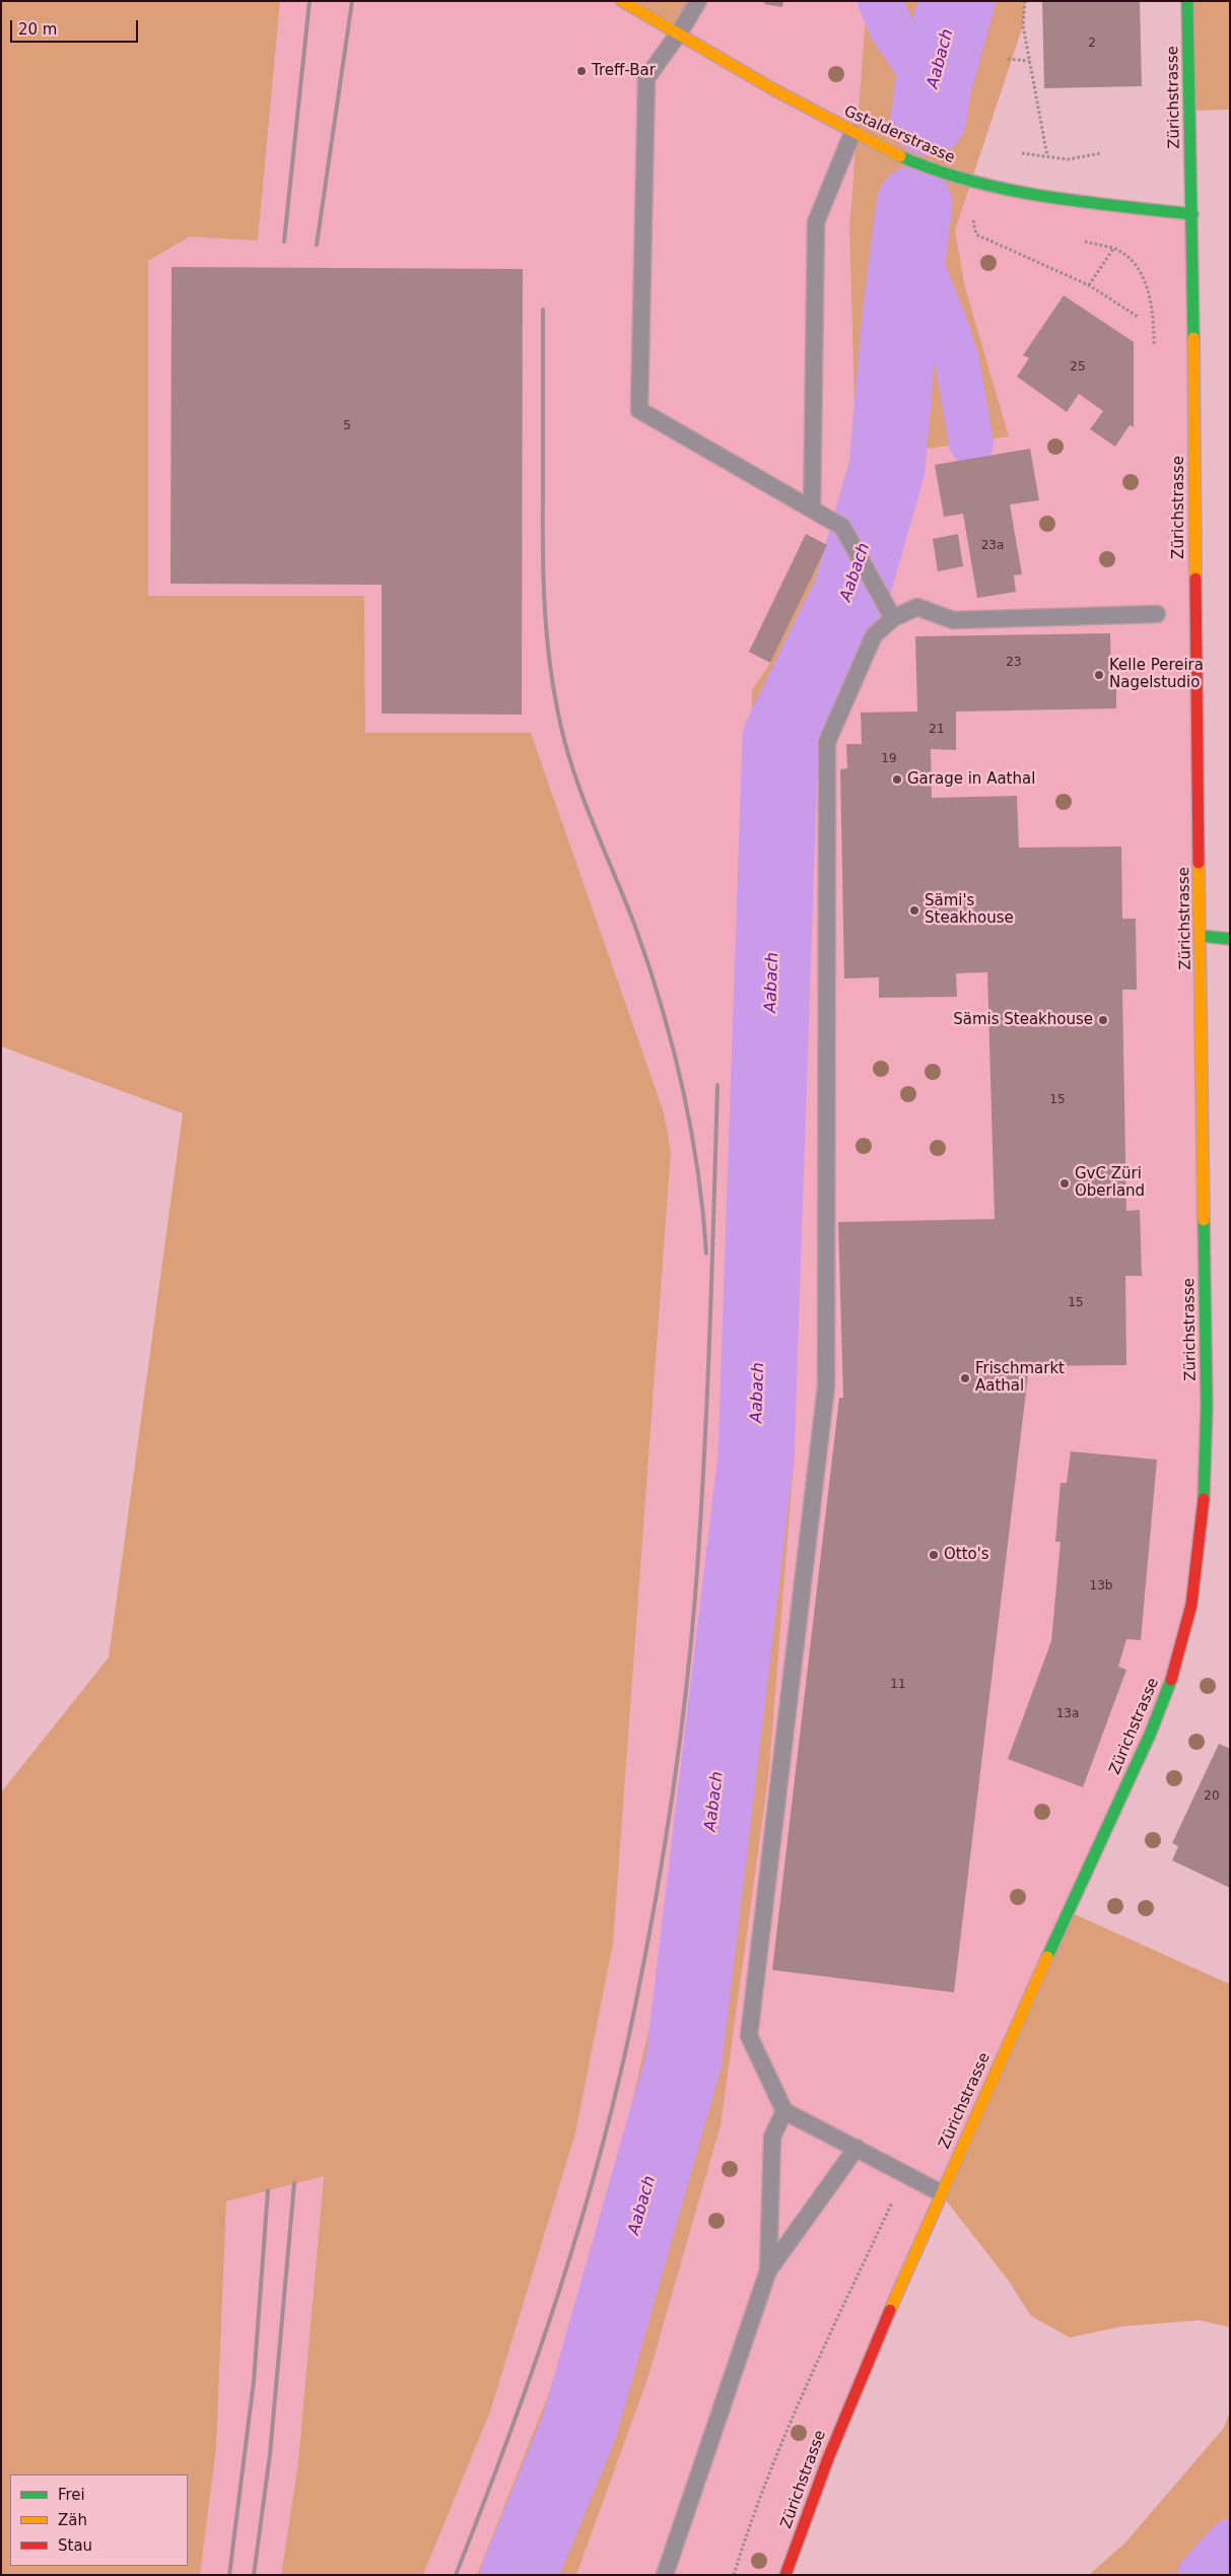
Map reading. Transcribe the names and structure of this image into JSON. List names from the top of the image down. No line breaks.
{"streets":{"main road":["Zürichstrasse","Gstalderstrasse"]},"crossings":[["Zürichstrasse","Gstalderstrasse"]],"water":["Aabach"],"places":["Treff-Bar","Kelle Pereira Nagelstudio","Garage in Aathal","Sämi's Steakhouse","Sämis Steakhouse","GvC Züri Oberland","Frischmarkt Aathal","Otto's"],"house_numbers":["2","25","5","23a","23","21","19","15","15","13b","11","13a","20"],"legend":["Frei","Zäh","Stau"],"scale_bar":"20 m"}
